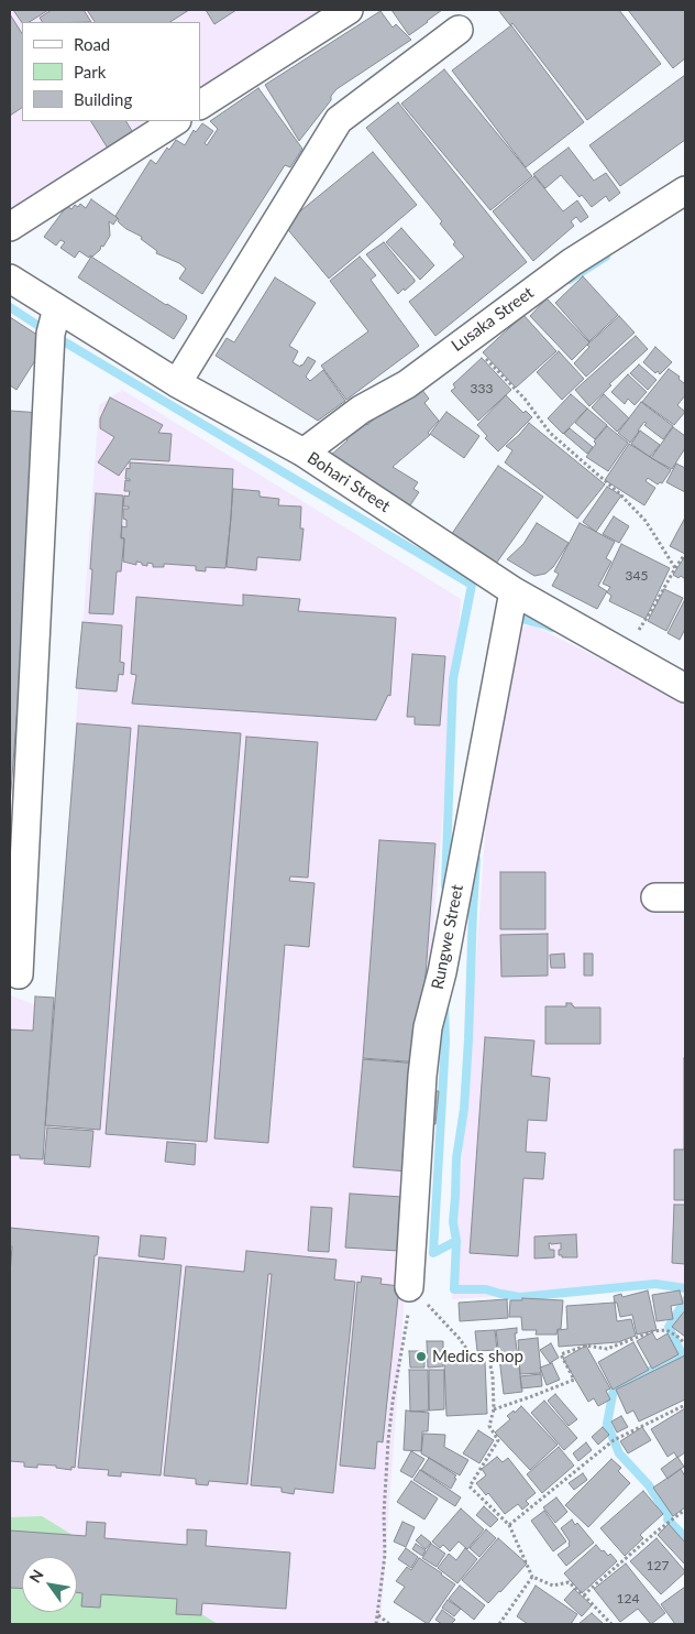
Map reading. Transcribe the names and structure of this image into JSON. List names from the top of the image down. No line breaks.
{"streets":{"street":["Lusaka Street","Bohari Street","Rungwe Street"]},"crossings":[["Lusaka Street","Bohari Street"],["Bohari Street","Rungwe Street"]],"places":["Medics shop"],"house_numbers":["333","345","127","124"],"legend":["Road","Park","Building"],"north":"top left"}
